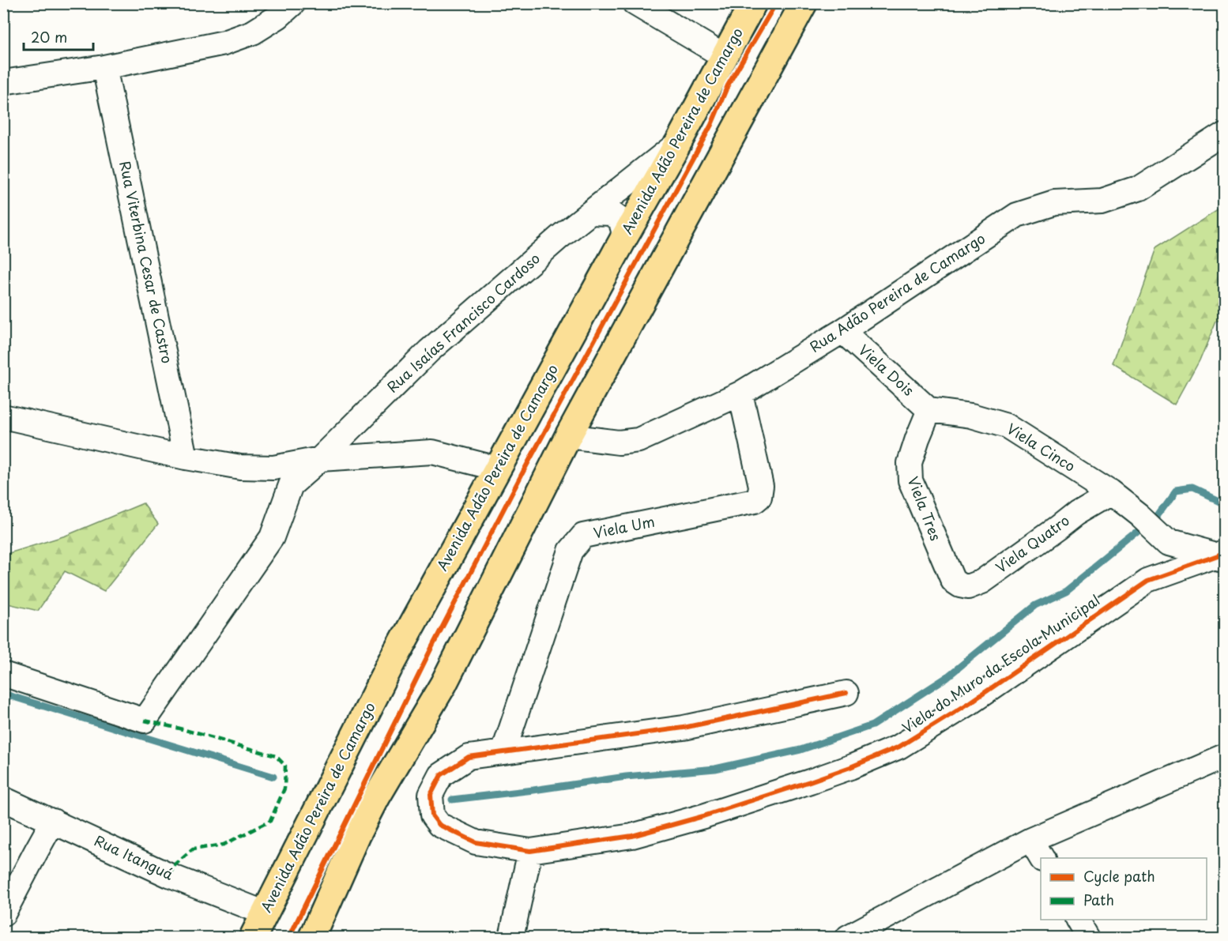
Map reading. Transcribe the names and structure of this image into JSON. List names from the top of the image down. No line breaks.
{"streets":{"main road":["Avenida Adão Pereira de Camargo"],"street":["Rua Viterbina Cesar de Castro","Rua Adão Pereira de Camargo","Rua Isaías Francisco Cardoso","Viela Dois","Viela Cinco","Viela Tres","Viela Um","Viela Quatro","Viela do Muro da Escola Municipal","Rua Itanguá"]},"crossings":[["Avenida Adão Pereira de Camargo","Rua Isaías Francisco Cardoso"],["Avenida Adão Pereira de Camargo","Rua Itanguá"],["Rua Adão Pereira de Camargo","Viela Dois"],["Rua Adão Pereira de Camargo","Viela Um"],["Viela Dois","Viela Cinco"],["Viela Dois","Viela Tres"],["Viela Cinco","Viela Tres"],["Viela Cinco","Viela Quatro"],["Viela Cinco","Viela do Muro da Escola Municipal"],["Viela Tres","Viela Quatro"],["Viela Um","Viela do Muro da Escola Municipal"]],"legend":["Cycle path","Path"],"scale_bar":"20 m"}
